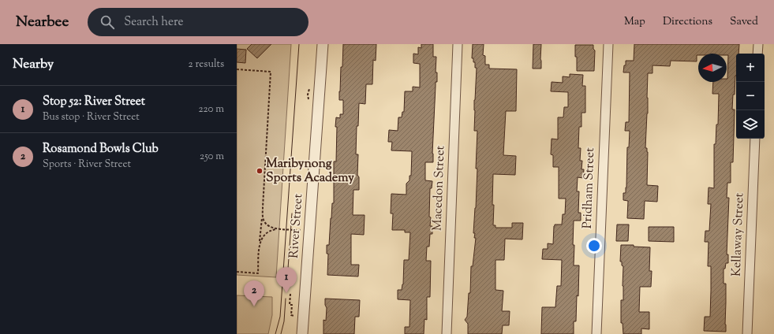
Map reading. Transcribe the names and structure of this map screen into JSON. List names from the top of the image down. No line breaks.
{"streets":{"street":["Macedon Street","Pridham Street","River Street","Kellaway Street"]},"places":["Maribynong Sports Academy"],"north":"left","page":{"header":"Nearbee","search":"Search here","nav":["Map","Directions","Saved"],"heading":["Nearby","2 results"],"map_buttons":["+","−"],"list":[{"mark":"1","name":"Stop 52: River Street","note":"Bus stop · River Street","value":"220 m"},{"mark":"2","name":"Rosamond Bowls Club","note":"Sports · River Street","value":"250 m"}],"pins":["1","2"]}}
